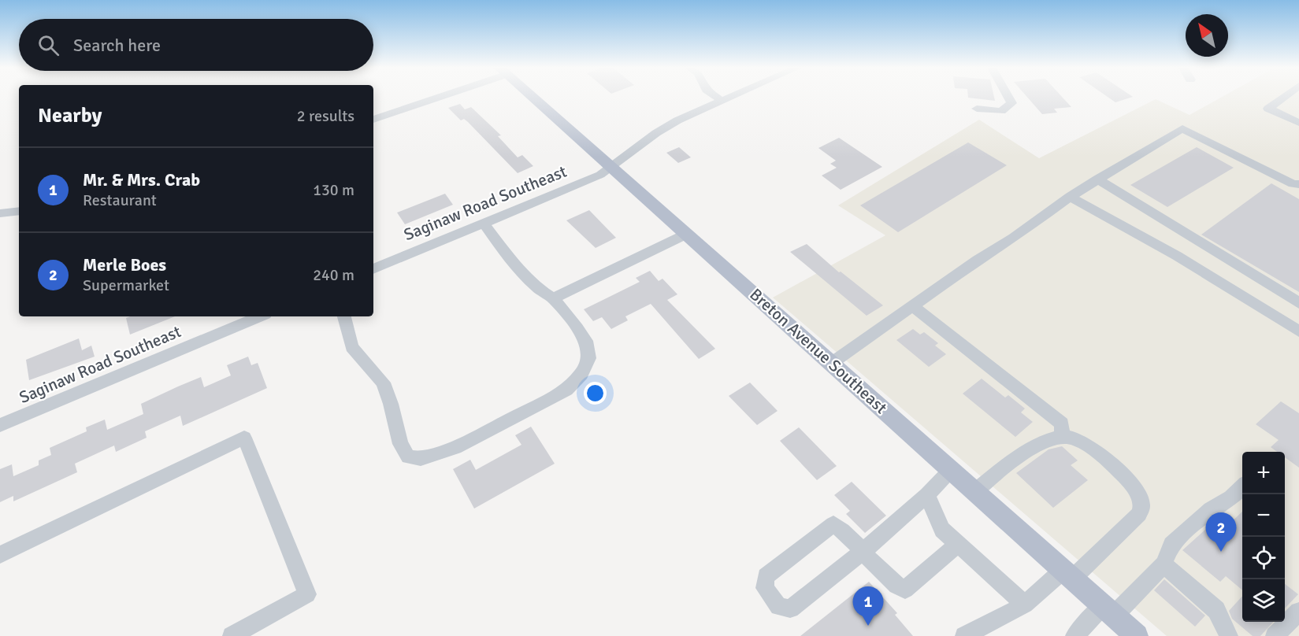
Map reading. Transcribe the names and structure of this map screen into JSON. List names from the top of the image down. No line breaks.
{"streets":{"main road":["Breton Avenue Southeast"],"street":["Saginaw Road Southeast"]},"crossings":[["Saginaw Road Southeast","Breton Avenue Southeast"]],"north":"top left","page":{"search":"Search here","heading":["Nearby","2 results"],"list":[{"mark":"1","name":"Mr. & Mrs. Crab","note":"Restaurant","value":"130 m"},{"mark":"2","name":"Merle Boes","note":"Supermarket","value":"240 m"}],"map_buttons":["+","−"],"pins":["2","1"]}}
